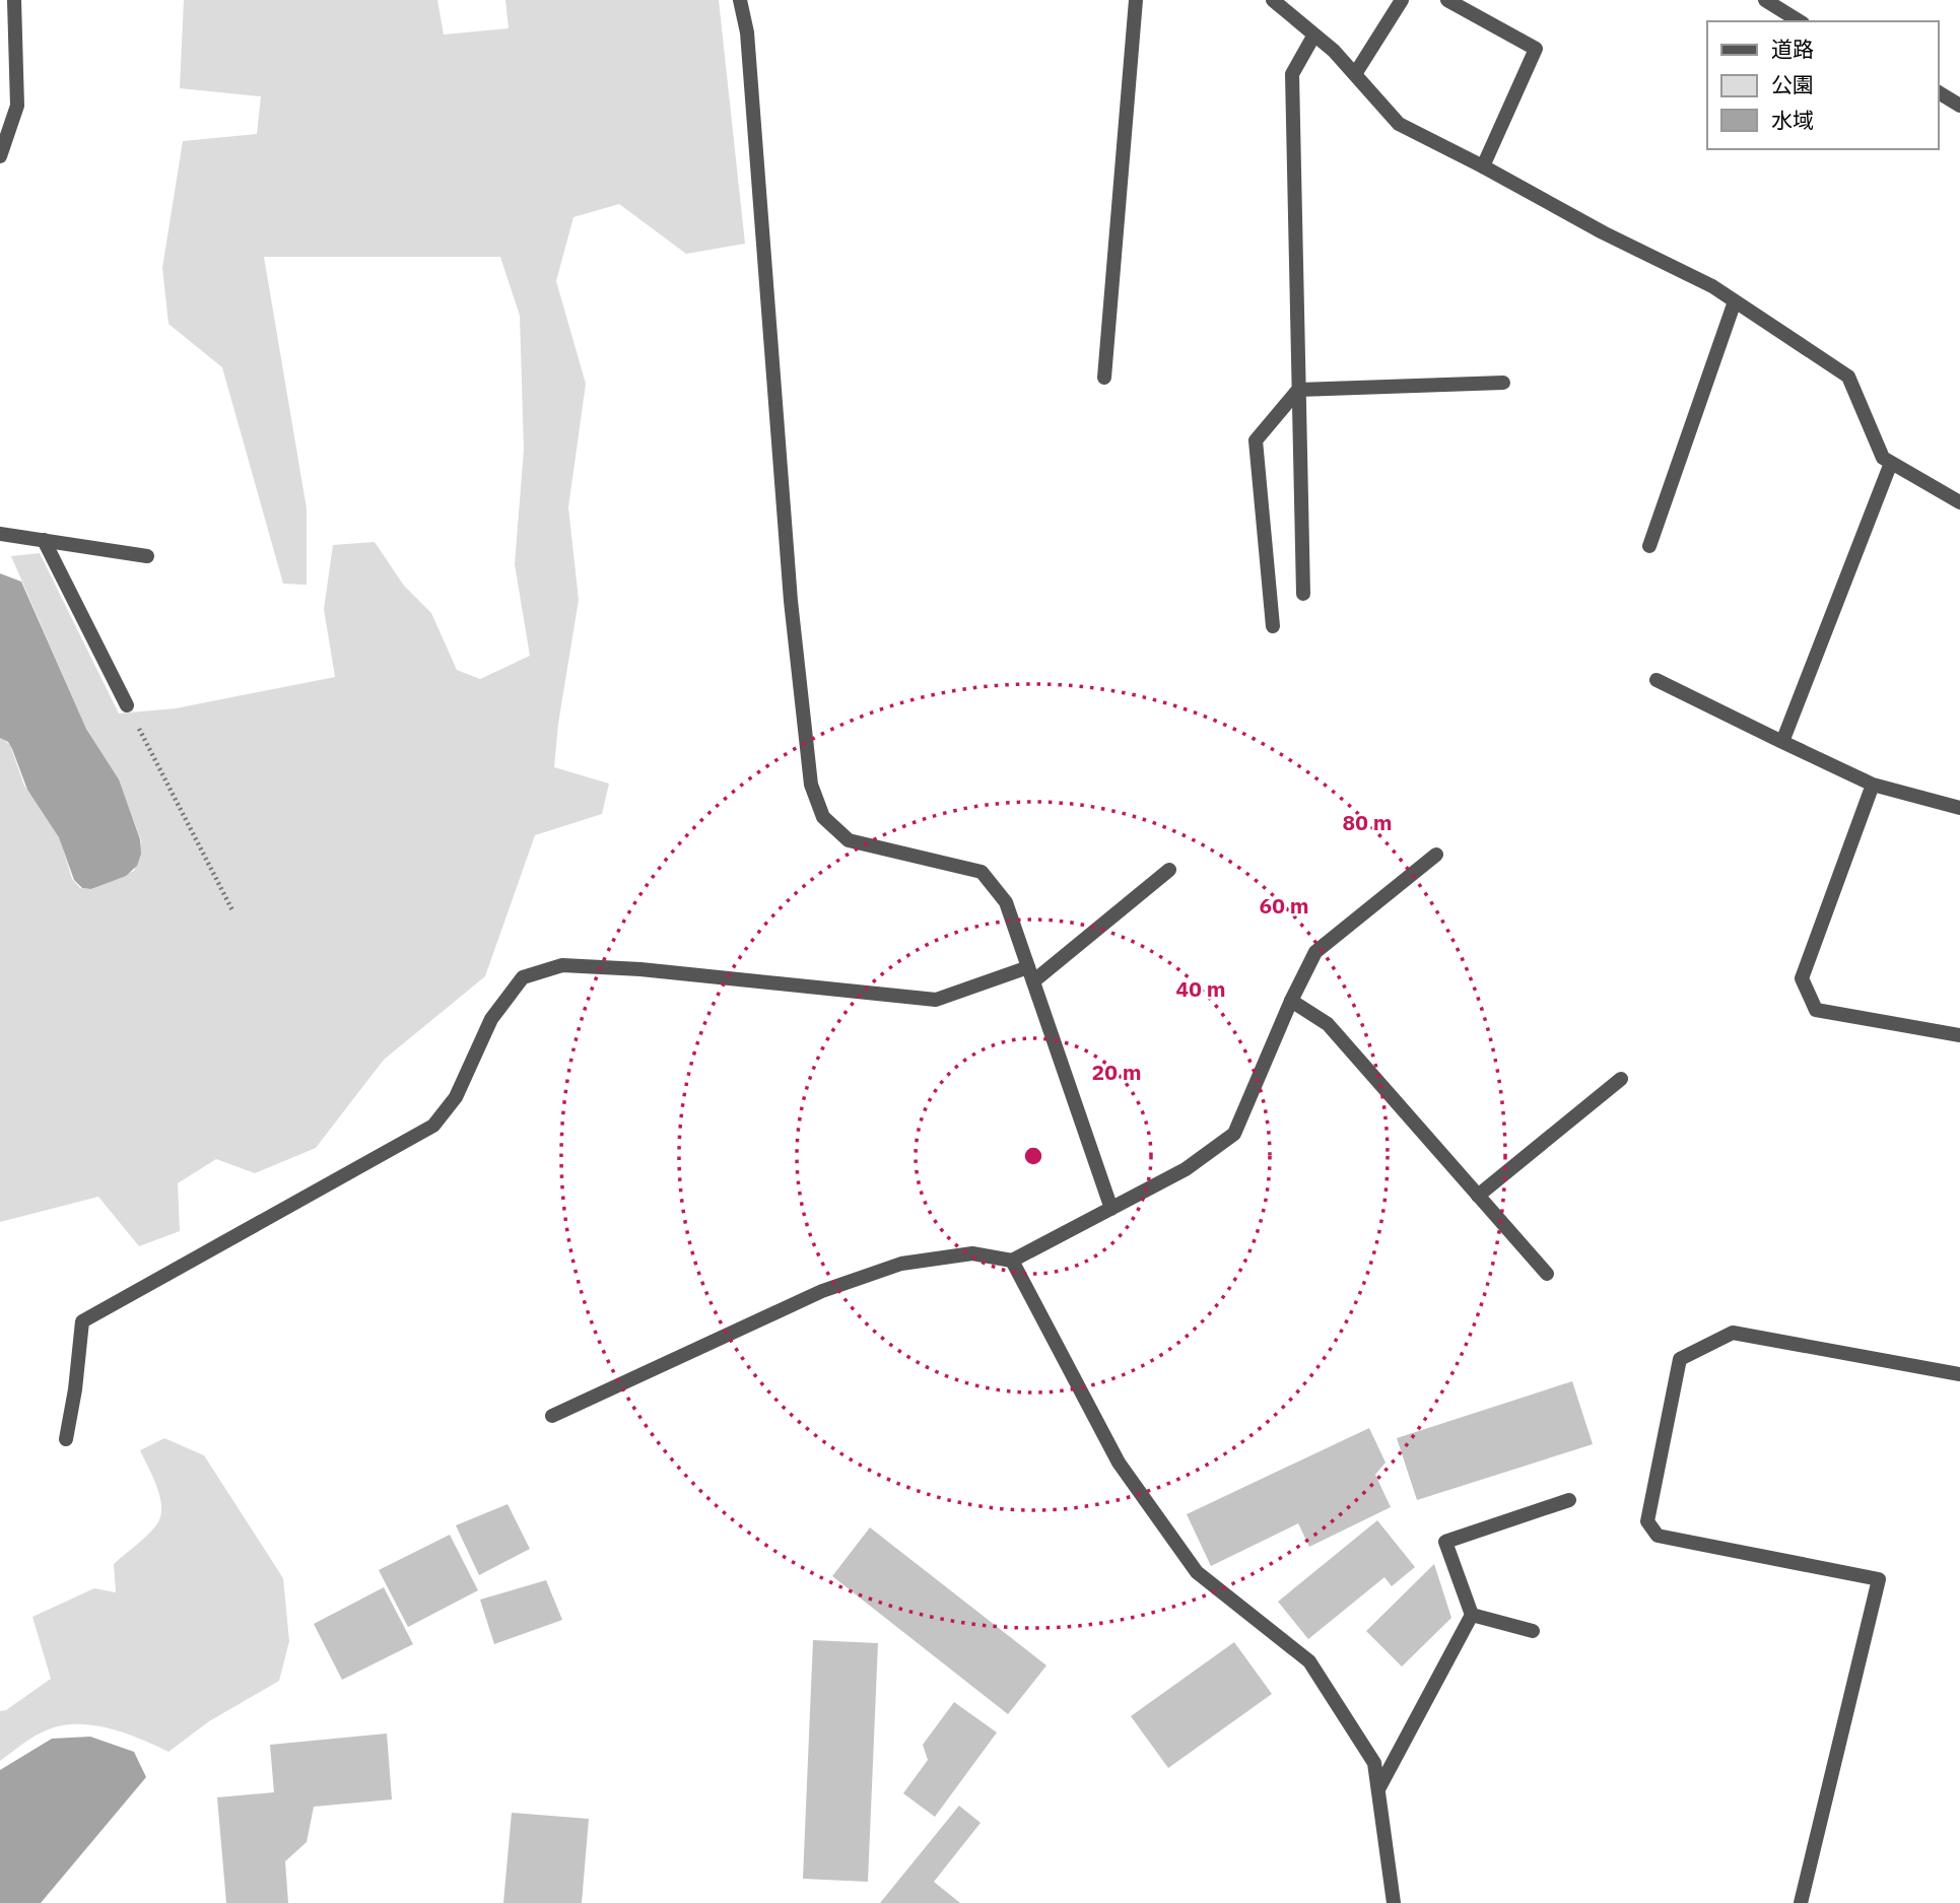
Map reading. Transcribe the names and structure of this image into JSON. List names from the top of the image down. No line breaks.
{"legend":["道路","公園","水域"],"rings":["80 m","60 m","40 m","20 m"]}
